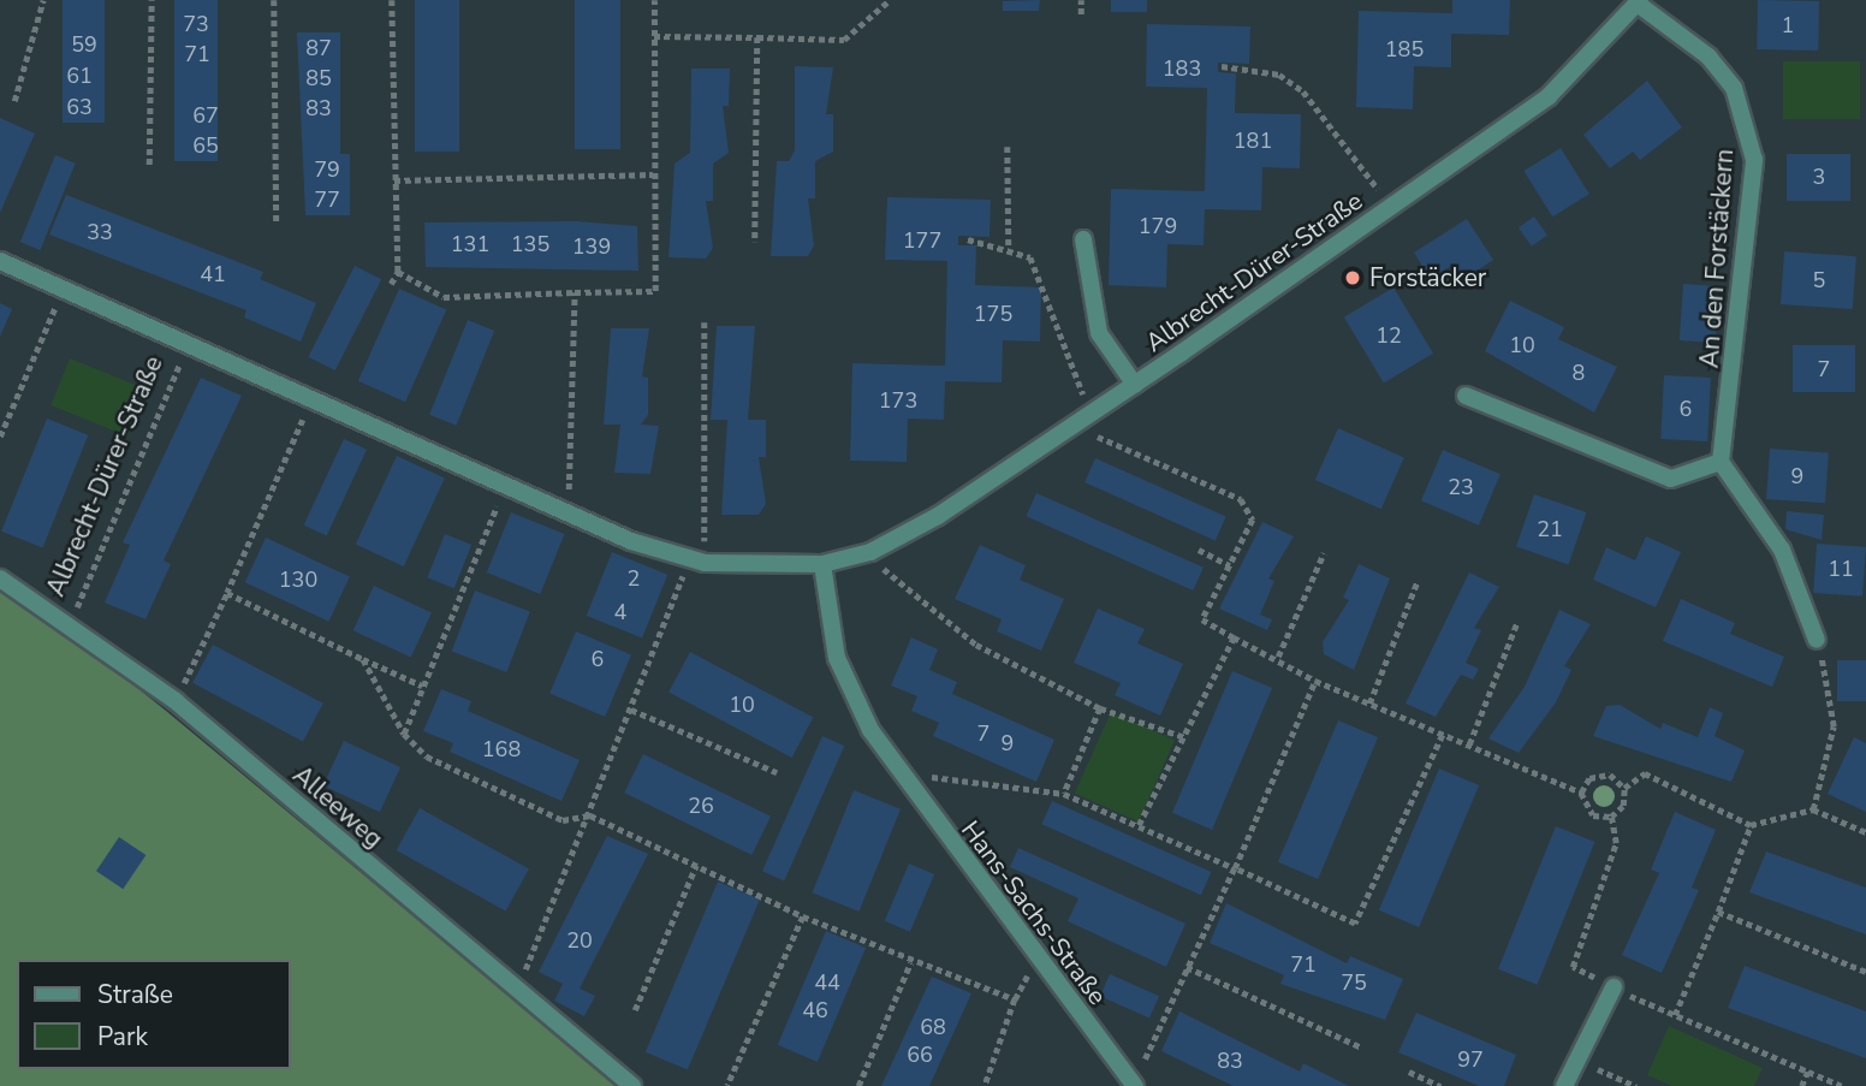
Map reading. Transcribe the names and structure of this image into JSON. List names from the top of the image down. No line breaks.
{"streets":{"street":["An den Forstäckern","Albrecht-Dürer-Straße","Alleeweg","Hans-Sachs-Straße"]},"crossings":[["An den Forstäckern","Albrecht-Dürer-Straße"],["Albrecht-Dürer-Straße","Alleeweg"],["Albrecht-Dürer-Straße","Hans-Sachs-Straße"]],"places":["Forstäcker"],"house_numbers":["73","1","59","87","185","71","183","61","85","63","83","67","181","65","79","3","77","179","33","177","131","135","139","41","5","175","12","10","7","8","173","6","9","23","21","11","2","130","4","6","10","7","9","168","26","20","71","44","75","46","68","66","97","83"],"legend":["Straße","Park"]}
